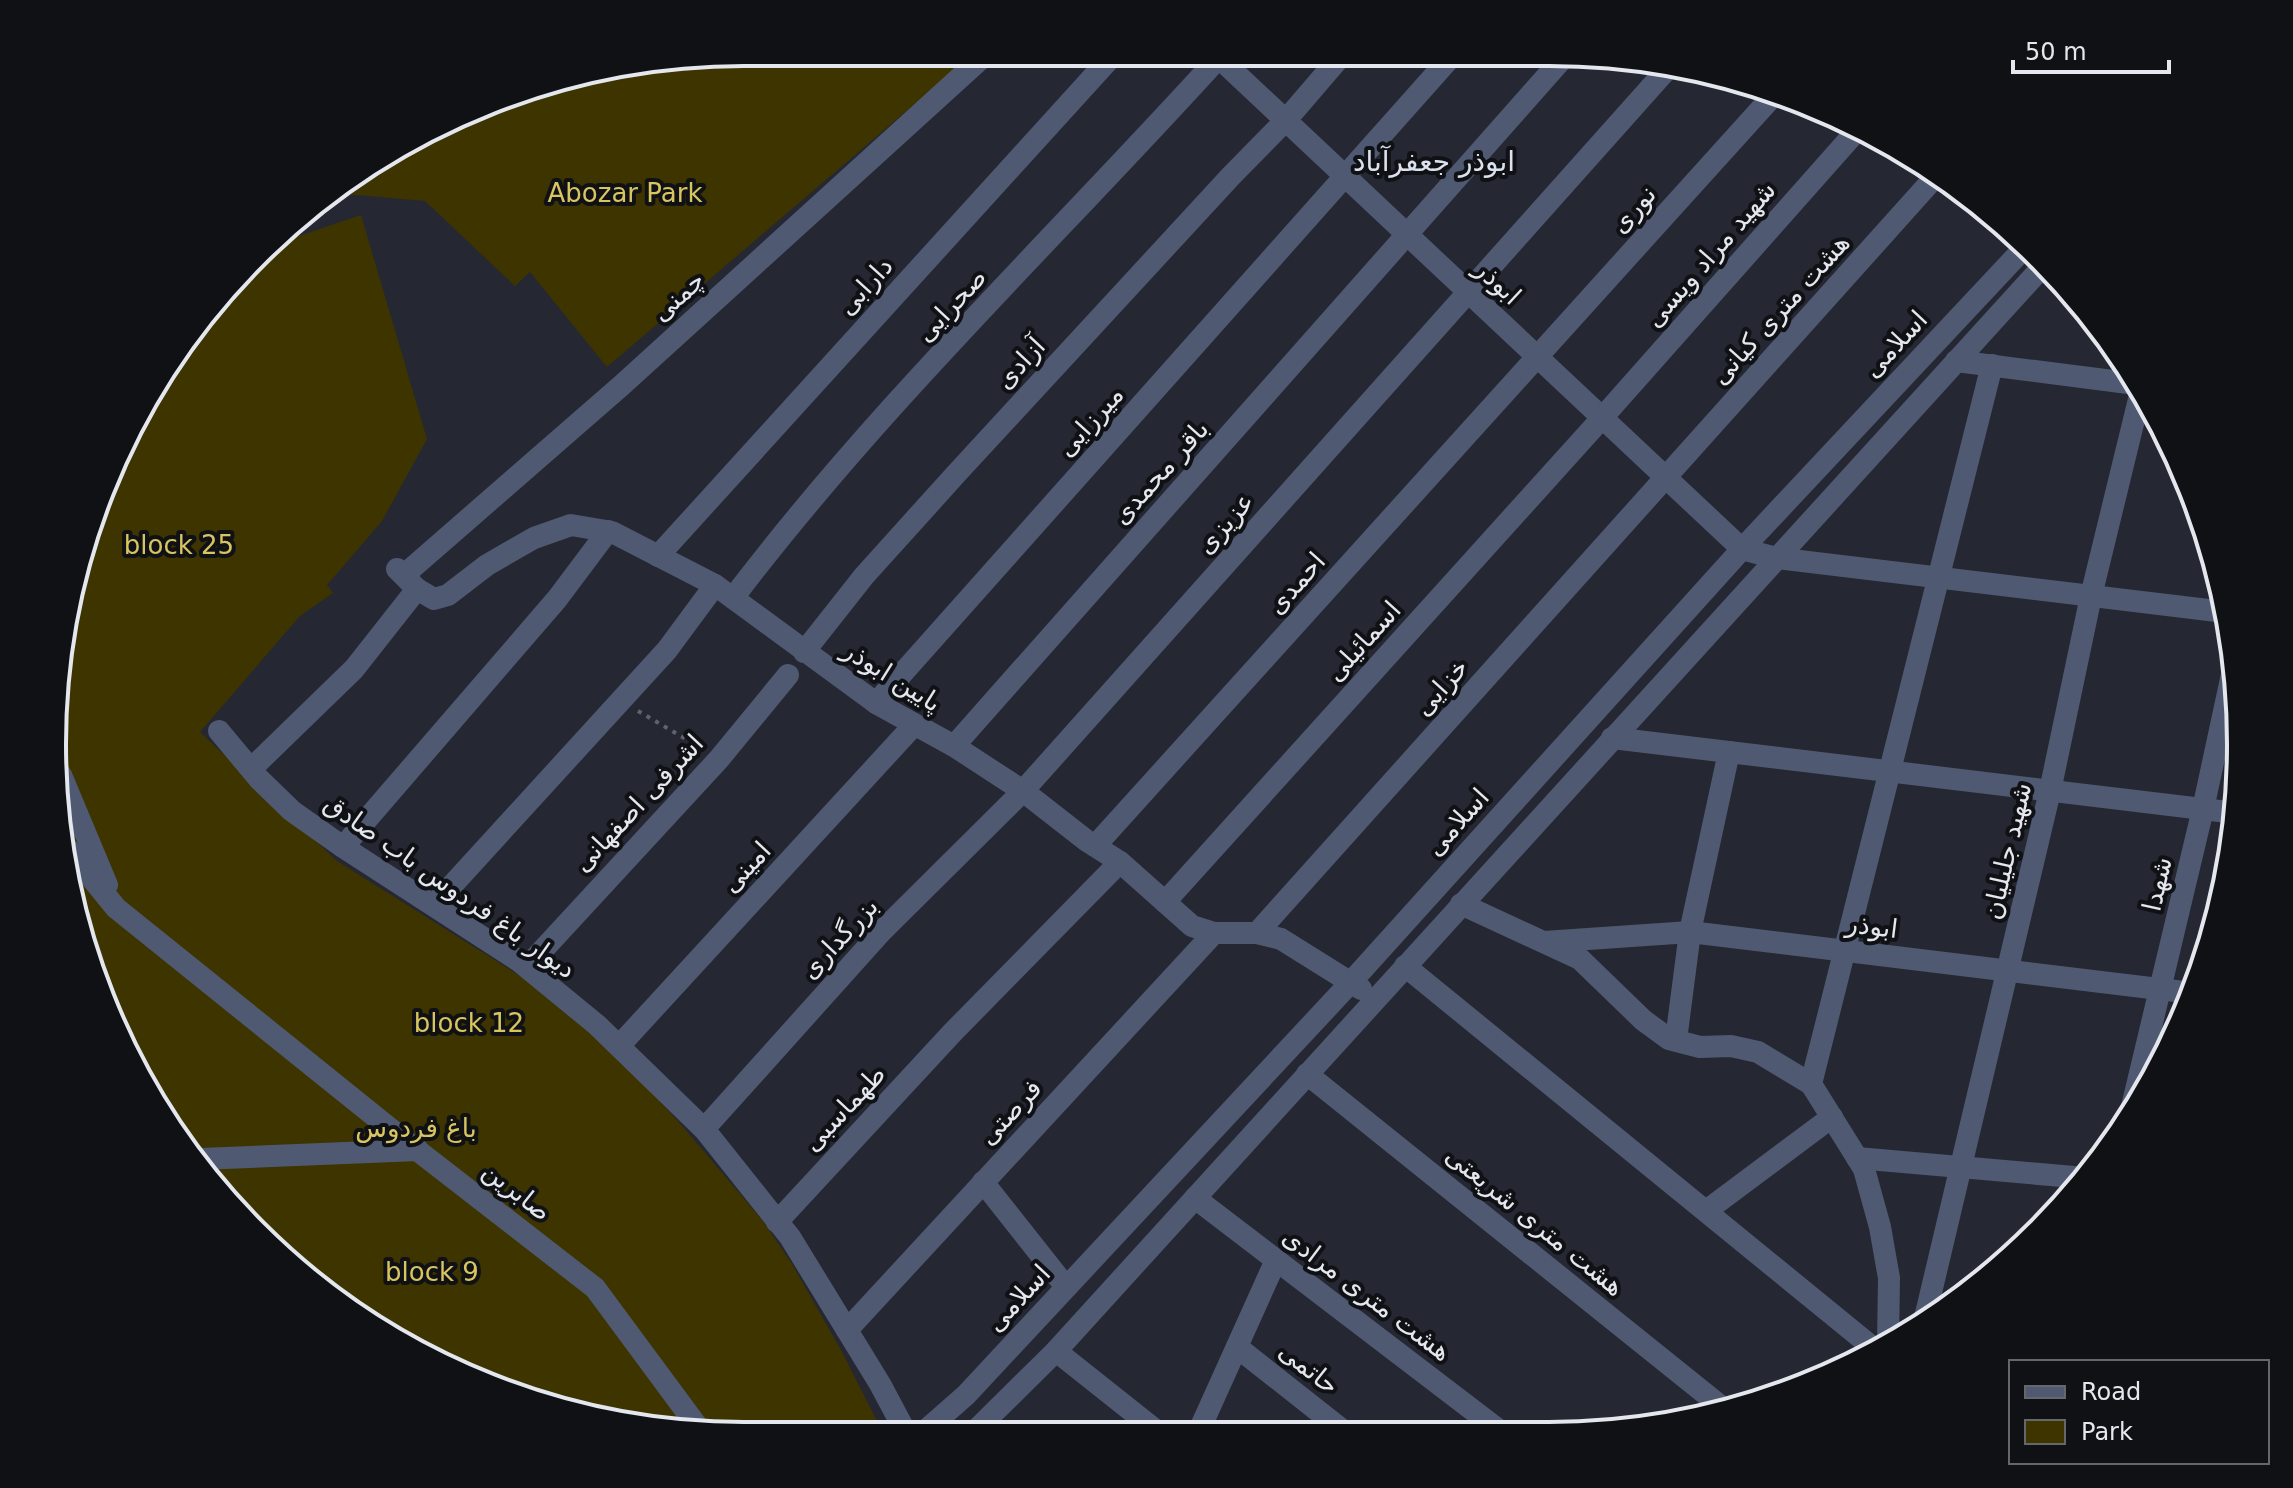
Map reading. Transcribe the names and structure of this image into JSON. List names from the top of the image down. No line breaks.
{"streets":{"street":["نوری","شهید مراد ویسی","ابوذر","دارابی","چمنی","صحرایی","هشت متری کیانی","اسلامی","آزادی","میرزایی","باقر محمدی","عزیزی","احمدی","اسمائیلی","پایین ابوذر","خزایی","اشرفی اصفهانی","شهید جلیلیان","امینی","شهدا","دیوار باغ فردوس باب صادق","بزرگداری","طهماسبی","فرصتی","صابرین","هشت متری شریعتی","هشت متری مرادی","حاتمی"]},"crossings":[["نوری","ابوذر"],["نوری","احمدی"],["شهید مراد ویسی","ابوذر"],["شهید مراد ویسی","اسمائیلی"],["ابوذر","هشت متری کیانی"],["ابوذر","اسلامی"],["ابوذر","آزادی"],["ابوذر","میرزایی"],["ابوذر","باقر محمدی"],["ابوذر","عزیزی"],["ابوذر","احمدی"],["ابوذر","اسمائیلی"],["ابوذر","خزایی"],["ابوذر","شهید جلیلیان"],["ابوذر","شهدا"],["دارابی","پایین ابوذر"],["چمنی","پایین ابوذر"],["چمنی","دیوار باغ فردوس باب صادق"],["صحرایی","پایین ابوذر"],["هشت متری کیانی","خزایی"],["اسلامی","پایین ابوذر"],["آزادی","پایین ابوذر"],["میرزایی","پایین ابوذر"],["باقر محمدی","پایین ابوذر"],["عزیزی","پایین ابوذر"],["عزیزی","بزرگداری"],["احمدی","پایین ابوذر"],["اسمائیلی","پایین ابوذر"],["پایین ابوذر","خزایی"],["پایین ابوذر","امینی"],["پایین ابوذر","بزرگداری"],["پایین ابوذر","طهماسبی"],["پایین ابوذر","فرصتی"],["اشرفی اصفهانی","دیوار باغ فردوس باب صادق"],["امینی","دیوار باغ فردوس باب صادق"],["دیوار باغ فردوس باب صادق","بزرگداری"],["دیوار باغ فردوس باب صادق","طهماسبی"],["دیوار باغ فردوس باب صادق","فرصتی"]],"districts":["ابوذر جعفرآباد"],"parks":["Abozar Park","block 25","block 12","باغ فردوس","block 9"],"legend":["Road","Park"],"scale_bar":"50 m"}
